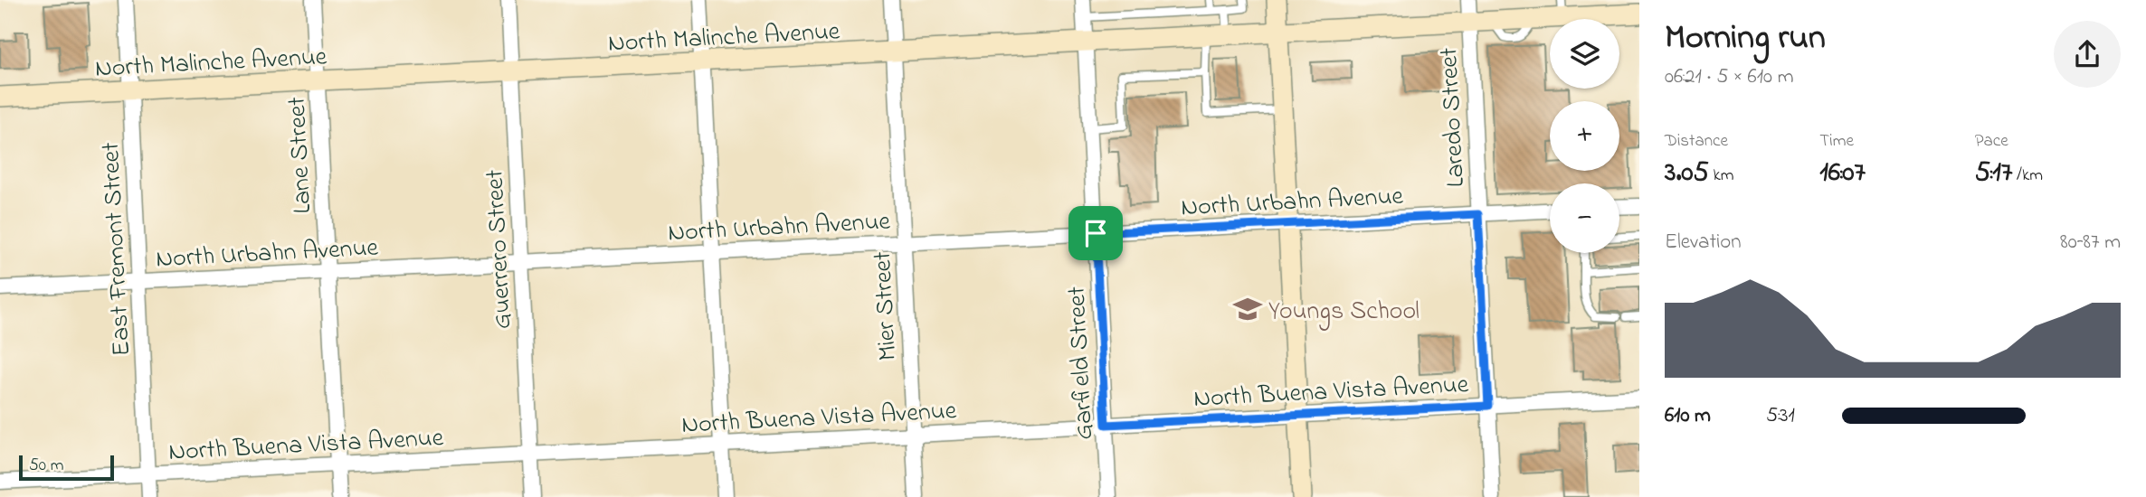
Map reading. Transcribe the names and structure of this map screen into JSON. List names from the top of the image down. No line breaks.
{"streets":{"main road":["North Malinche Avenue"],"street":["Laredo Street","Lane Street","North Urbahn Avenue","East Fremont Street","Guerrero Street","Mier Street","Garfield Street","North Buena Vista Avenue"]},"crossings":[["North Malinche Avenue","Laredo Street"],["North Malinche Avenue","Lane Street"],["North Malinche Avenue","East Fremont Street"],["North Malinche Avenue","Guerrero Street"],["North Malinche Avenue","Mier Street"],["North Malinche Avenue","Garfield Street"],["Laredo Street","North Urbahn Avenue"],["Laredo Street","North Buena Vista Avenue"],["Lane Street","North Urbahn Avenue"],["Lane Street","North Buena Vista Avenue"],["North Urbahn Avenue","East Fremont Street"],["North Urbahn Avenue","Guerrero Street"],["North Urbahn Avenue","Mier Street"],["North Urbahn Avenue","Garfield Street"],["East Fremont Street","North Buena Vista Avenue"],["Guerrero Street","North Buena Vista Avenue"],["Mier Street","North Buena Vista Avenue"],["Garfield Street","North Buena Vista Avenue"]],"places":{"school or university":["Youngs School"]},"scale_bar":"50 m","page":{"heading":["Morning run","06:21 · 5 × 610 m"],"map_buttons":["+","−"],"stats":[["Distance","3.05 km"],["Time","16:07"],["Pace","5:17 /km"]],"chart":["Elevation","80–87 m"],"list":[{"name":"610 m","note":"5:31"}],"scale":"50 m"}}
